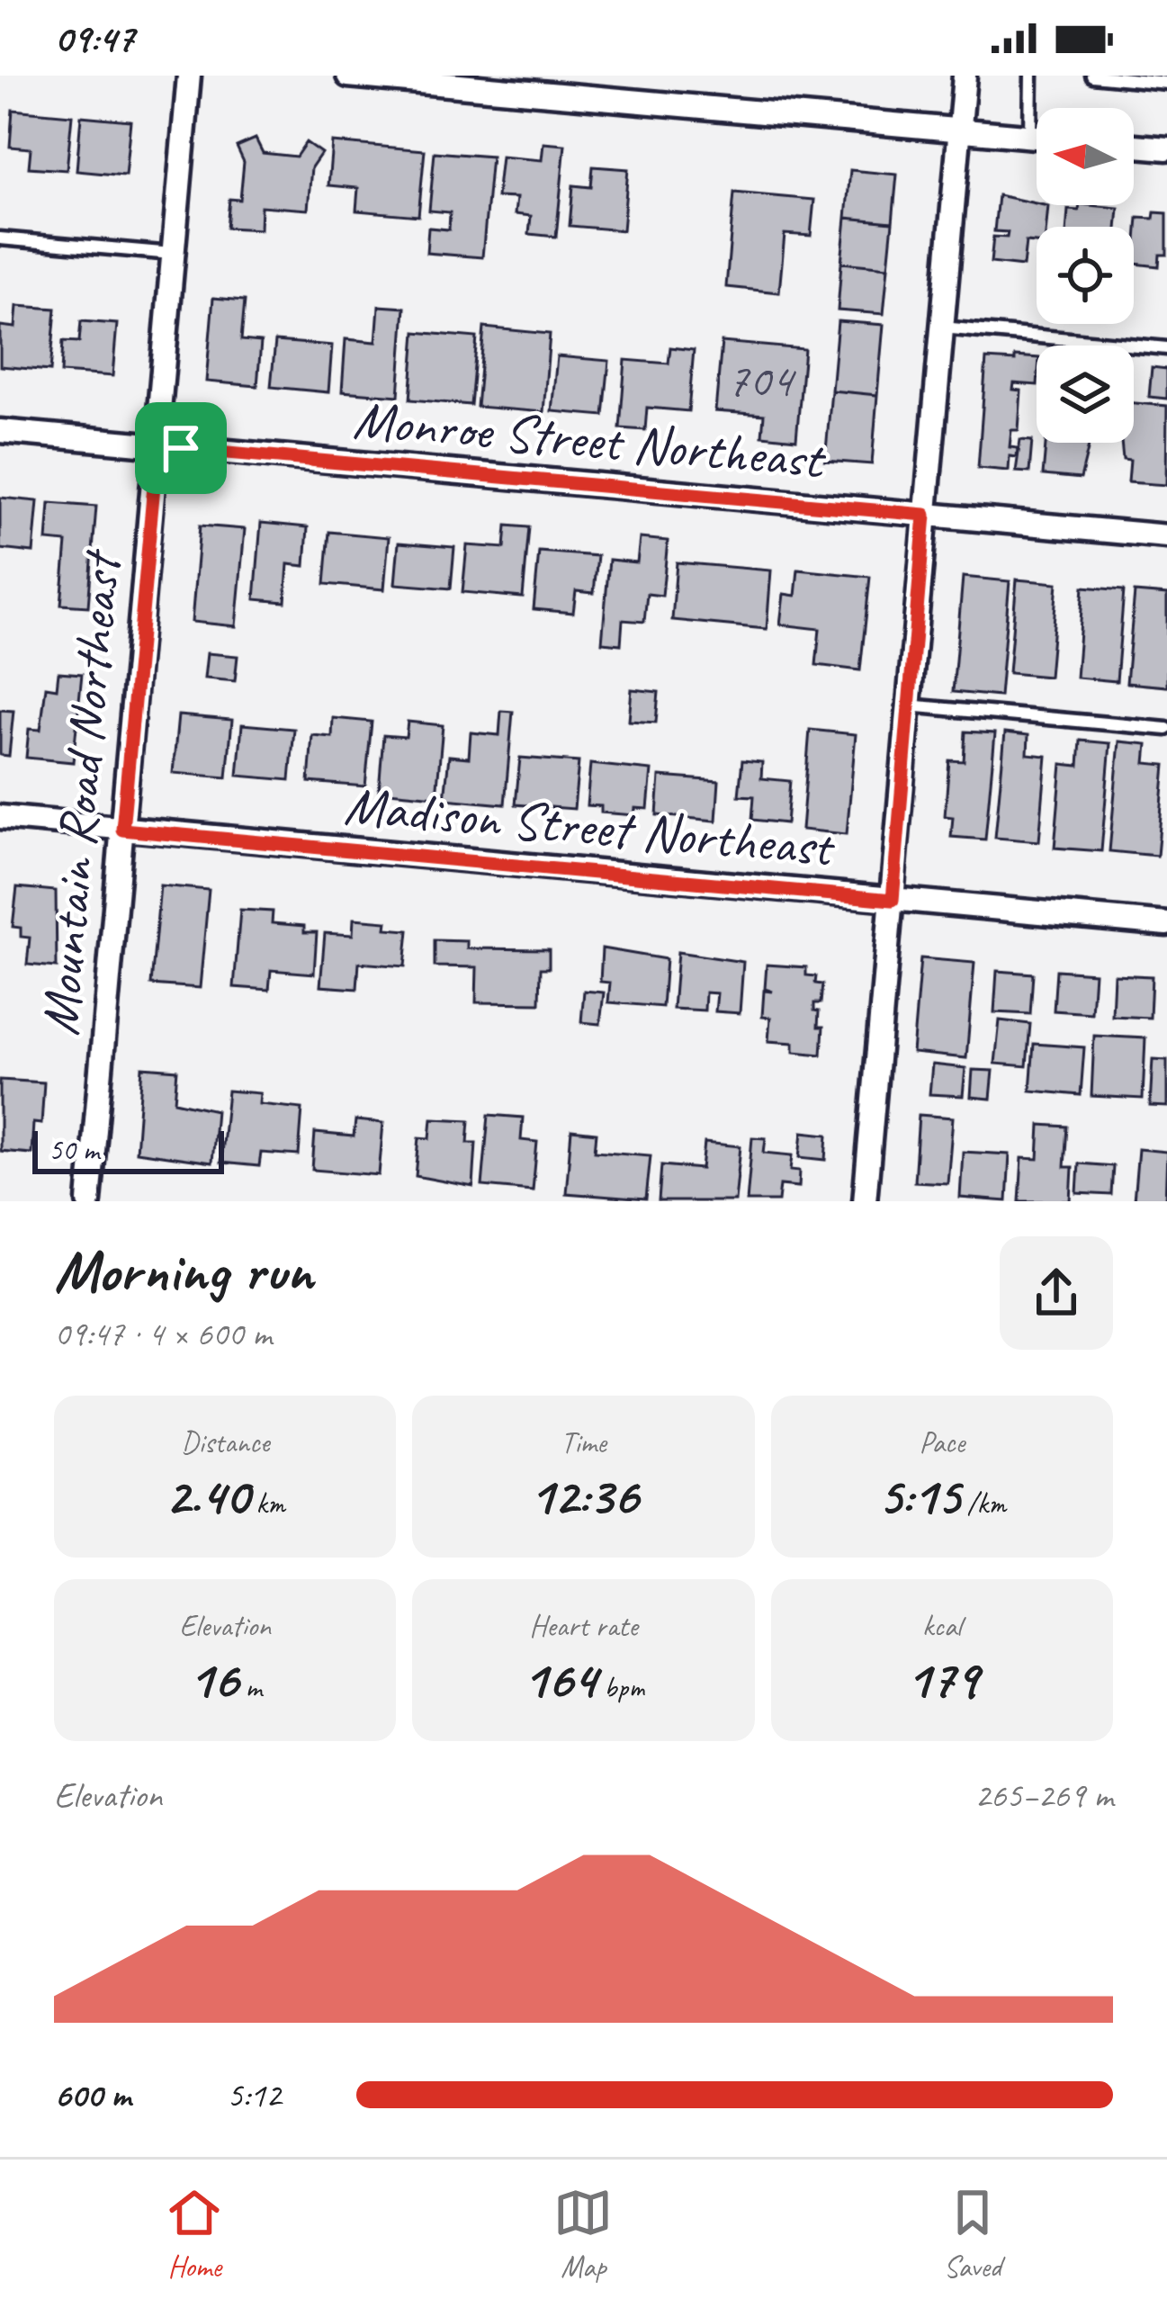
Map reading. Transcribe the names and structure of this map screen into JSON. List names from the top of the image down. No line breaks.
{"streets":{"street":["Monroe Street Northeast","Mountain Road Northeast","Madison Street Northeast"]},"crossings":[["Monroe Street Northeast","Mountain Road Northeast"],["Mountain Road Northeast","Madison Street Northeast"]],"house_numbers":["704"],"scale_bar":"50 m","north":"left","page":{"status":"09:47","scale":"50 m","heading":["Morning run","09:47 · 4 × 600 m"],"stats":[["Distance","2.40 km"],["Time","12:36"],["Pace","5:15 /km"],["Elevation","16 m"],["Heart rate","164 bpm"],["kcal","179"]],"chart":["Elevation","265–269 m"],"list":[{"name":"600 m","note":"5:12"}],"tabs":["Home","Map","Saved"]}}
